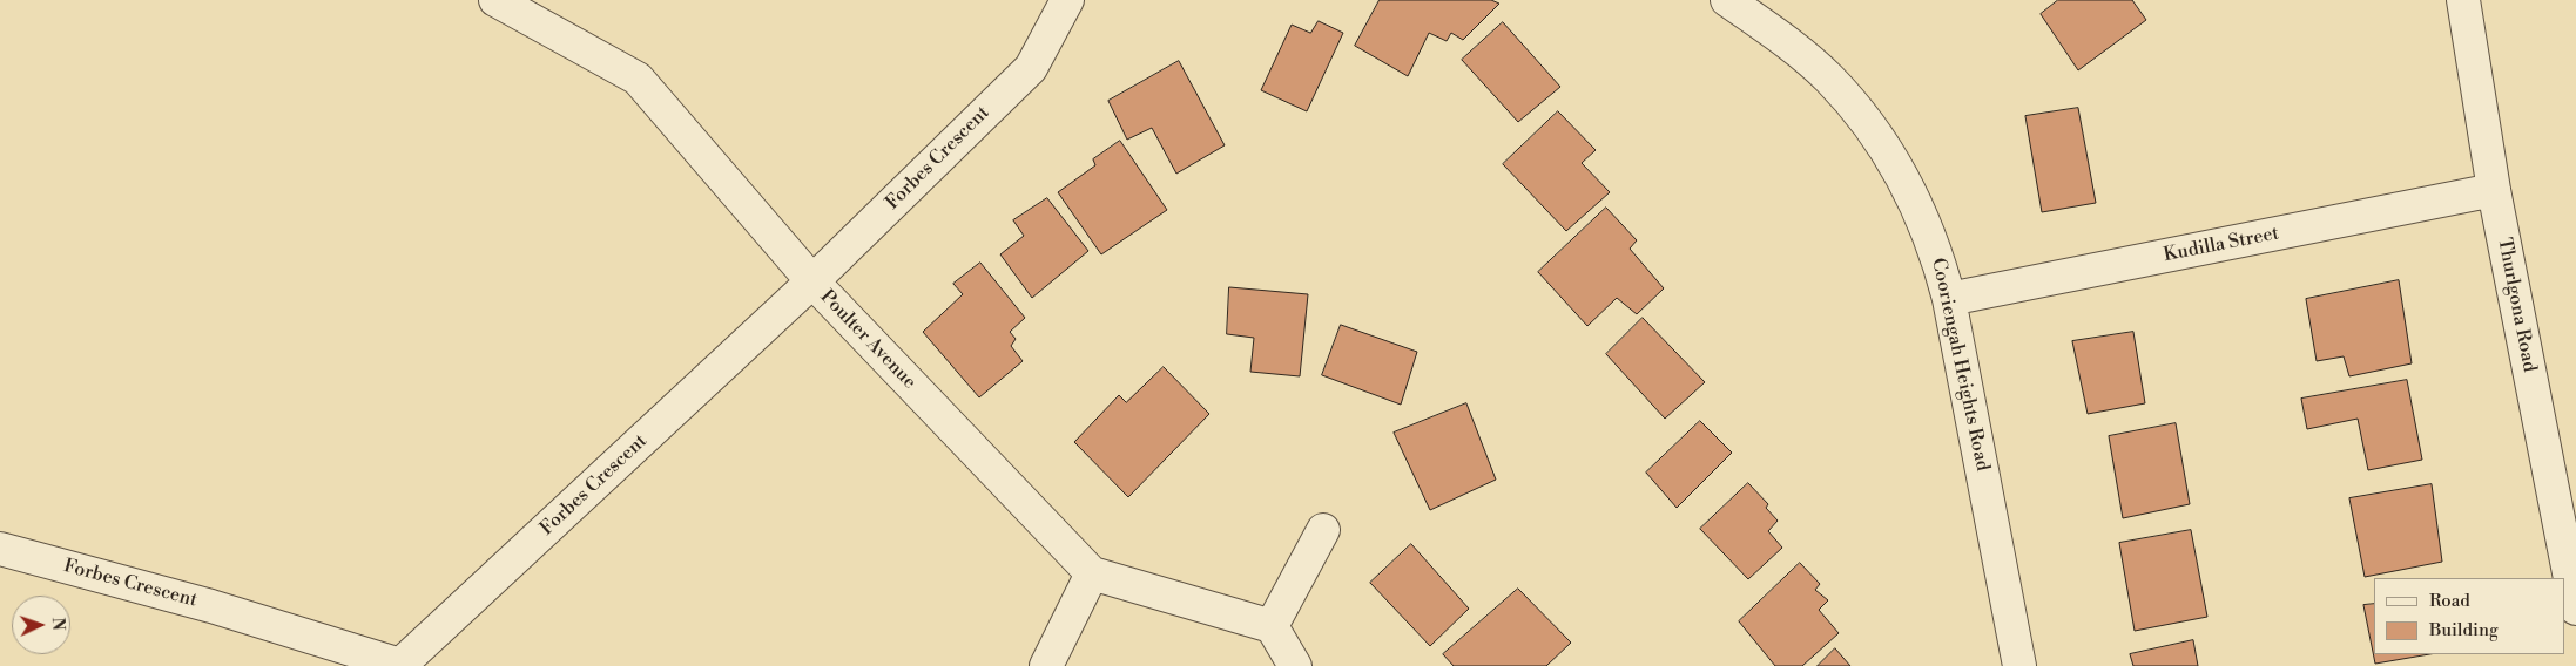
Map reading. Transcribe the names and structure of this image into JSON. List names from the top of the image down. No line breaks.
{"streets":{"street":["Forbes Crescent","Kudilla Street","Thurlgona Road","Poulter Avenue","Cooriengah Heights Road"]},"crossings":[["Forbes Crescent","Poulter Avenue"],["Kudilla Street","Thurlgona Road"],["Kudilla Street","Cooriengah Heights Road"]],"legend":["Road","Building"],"north":"right"}
